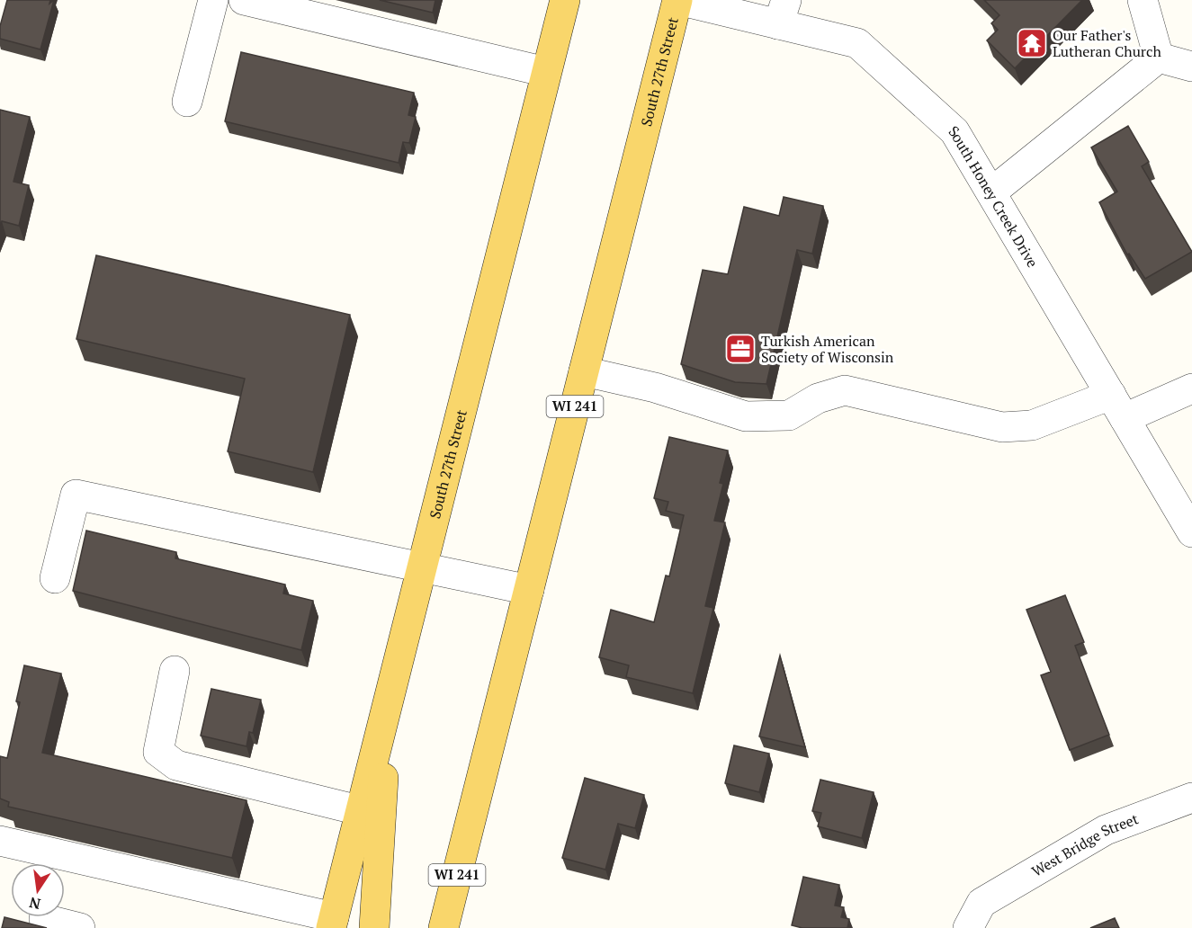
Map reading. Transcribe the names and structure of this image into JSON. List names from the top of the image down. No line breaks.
{"streets":{"main road":["South 27th Street","WI 241"],"street":["South Honey Creek Drive","West Bridge Street"]},"crossings":[["South 27th Street","South Honey Creek Drive"]],"places":{"temple":["Our Father's Lutheran Church"],"office":["Turkish American Society of Wisconsin"]},"north":"bottom"}
